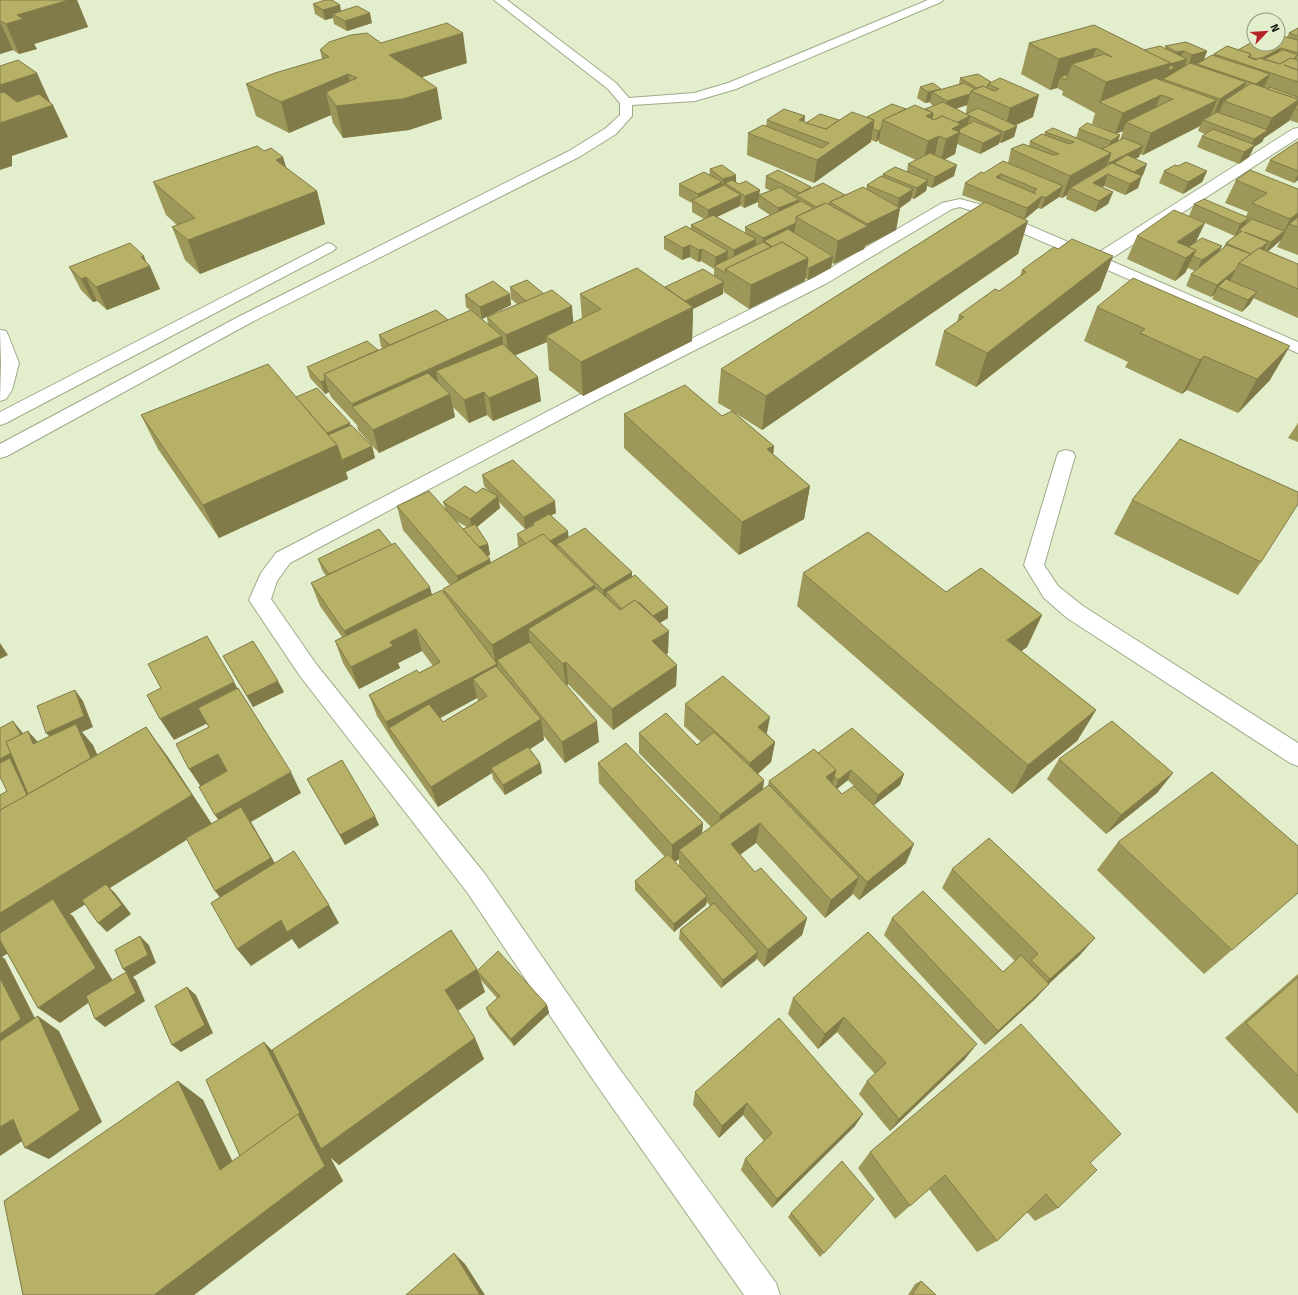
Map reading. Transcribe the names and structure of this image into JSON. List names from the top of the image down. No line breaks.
{"north":"top right"}
